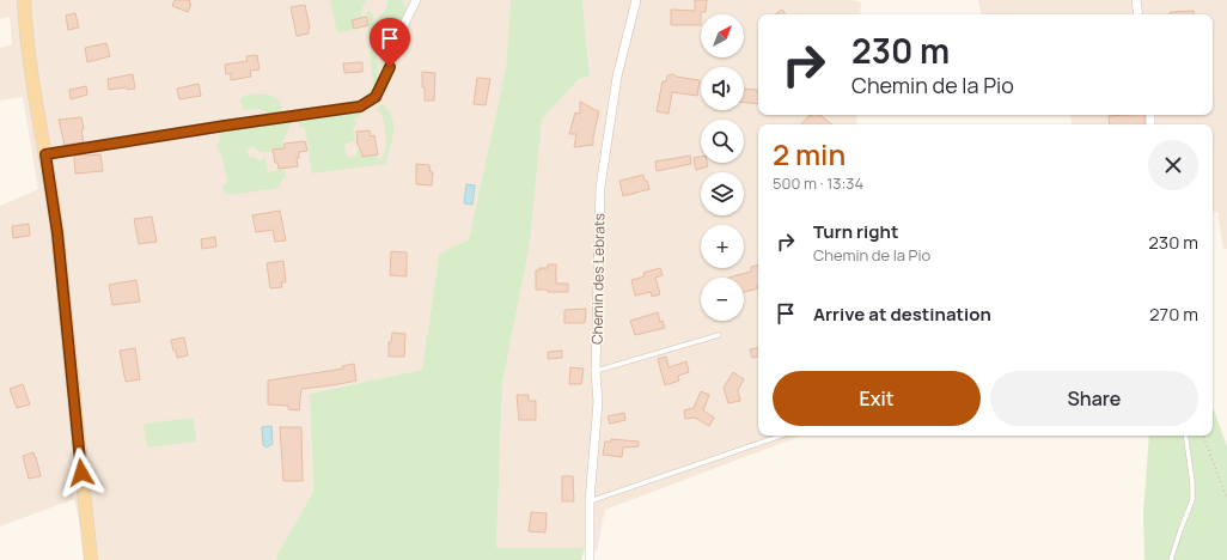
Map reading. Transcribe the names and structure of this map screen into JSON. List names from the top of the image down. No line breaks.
{"streets":{"street":["Chemin des Lebrats"]},"north":"top right","page":{"map_buttons":["+","−"],"turn":["230 m","Chemin de la Pio"],"heading":["2 min","500 m · 13:34"],"list":[{"name":"Turn right","note":"Chemin de la Pio","value":"230 m"},{"name":"Arrive at destination","value":"270 m"}],"buttons":["Exit","Share"]}}
